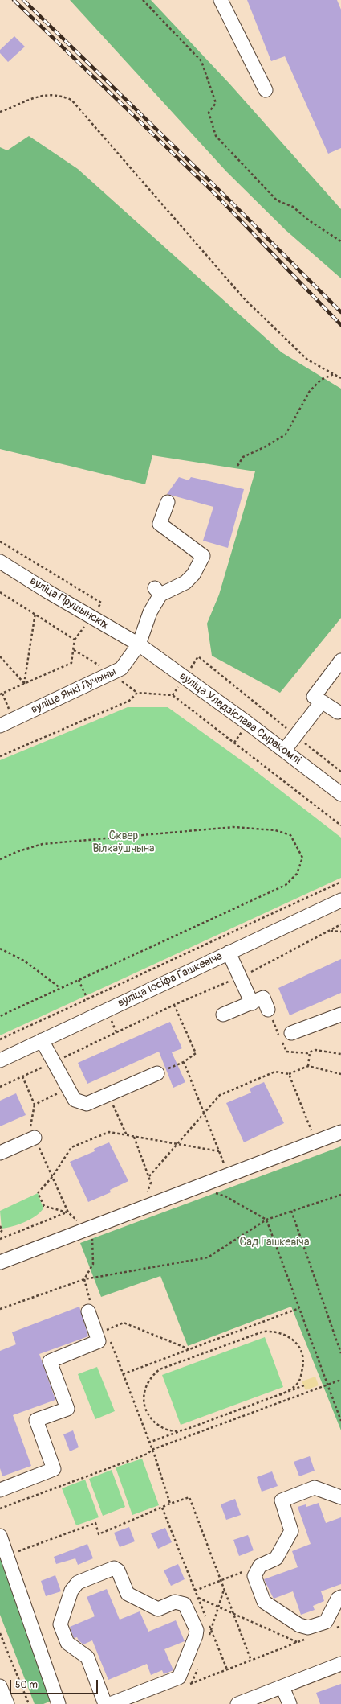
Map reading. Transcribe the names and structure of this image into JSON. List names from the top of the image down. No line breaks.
{"streets":{"street":["вуліца Прушынскіх","вуліца Янкі Лучыны","вуліца Уладзіслава Сыракомлі","вуліца Іосіфа Гашкевіча"]},"crossings":[["вуліца Прушынскіх","вуліца Янкі Лучыны"],["вуліца Прушынскіх","вуліца Уладзіслава Сыракомлі"],["вуліца Янкі Лучыны","вуліца Уладзіслава Сыракомлі"]],"parks":["Сквер Вілкаўшчына","Сад Гашкевіча"],"scale_bar":"50 m"}
